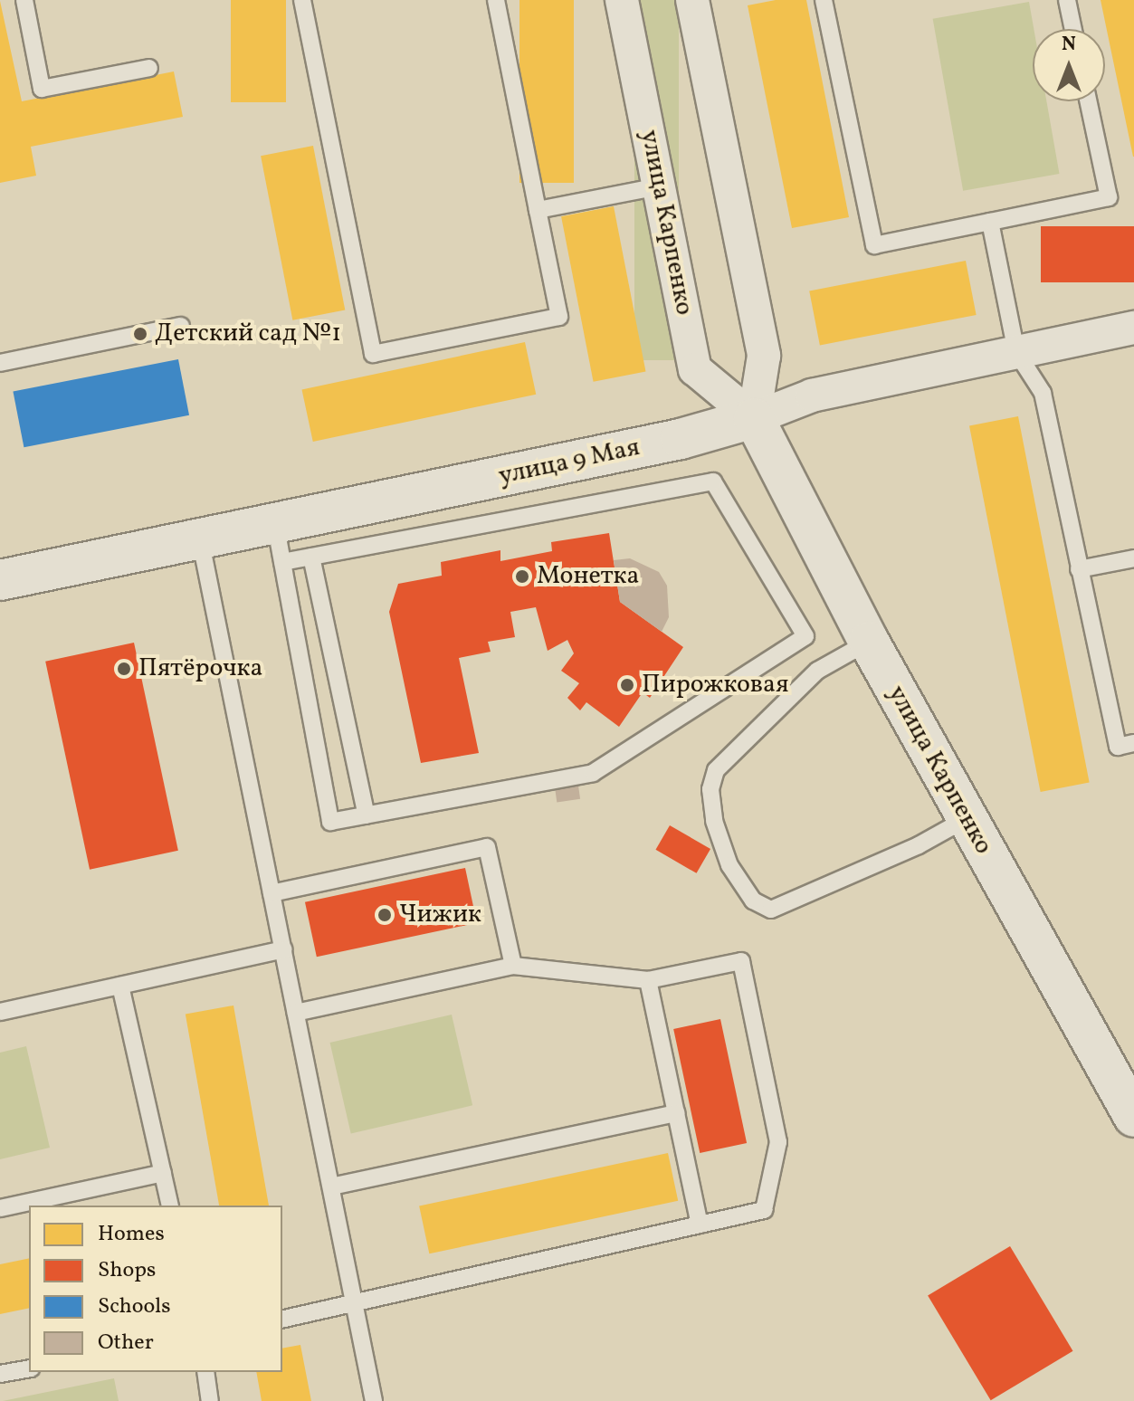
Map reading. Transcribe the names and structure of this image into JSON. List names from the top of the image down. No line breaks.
{"streets":{"main road":["улица Карпенко","улица 9 Мая"]},"crossings":[["улица Карпенко","улица 9 Мая"]],"places":["Детский сад №1","Монетка","Пятёрочка","Пирожковая","Чижик"],"legend":["Homes","Shops","Schools","Other"],"north":"top"}
